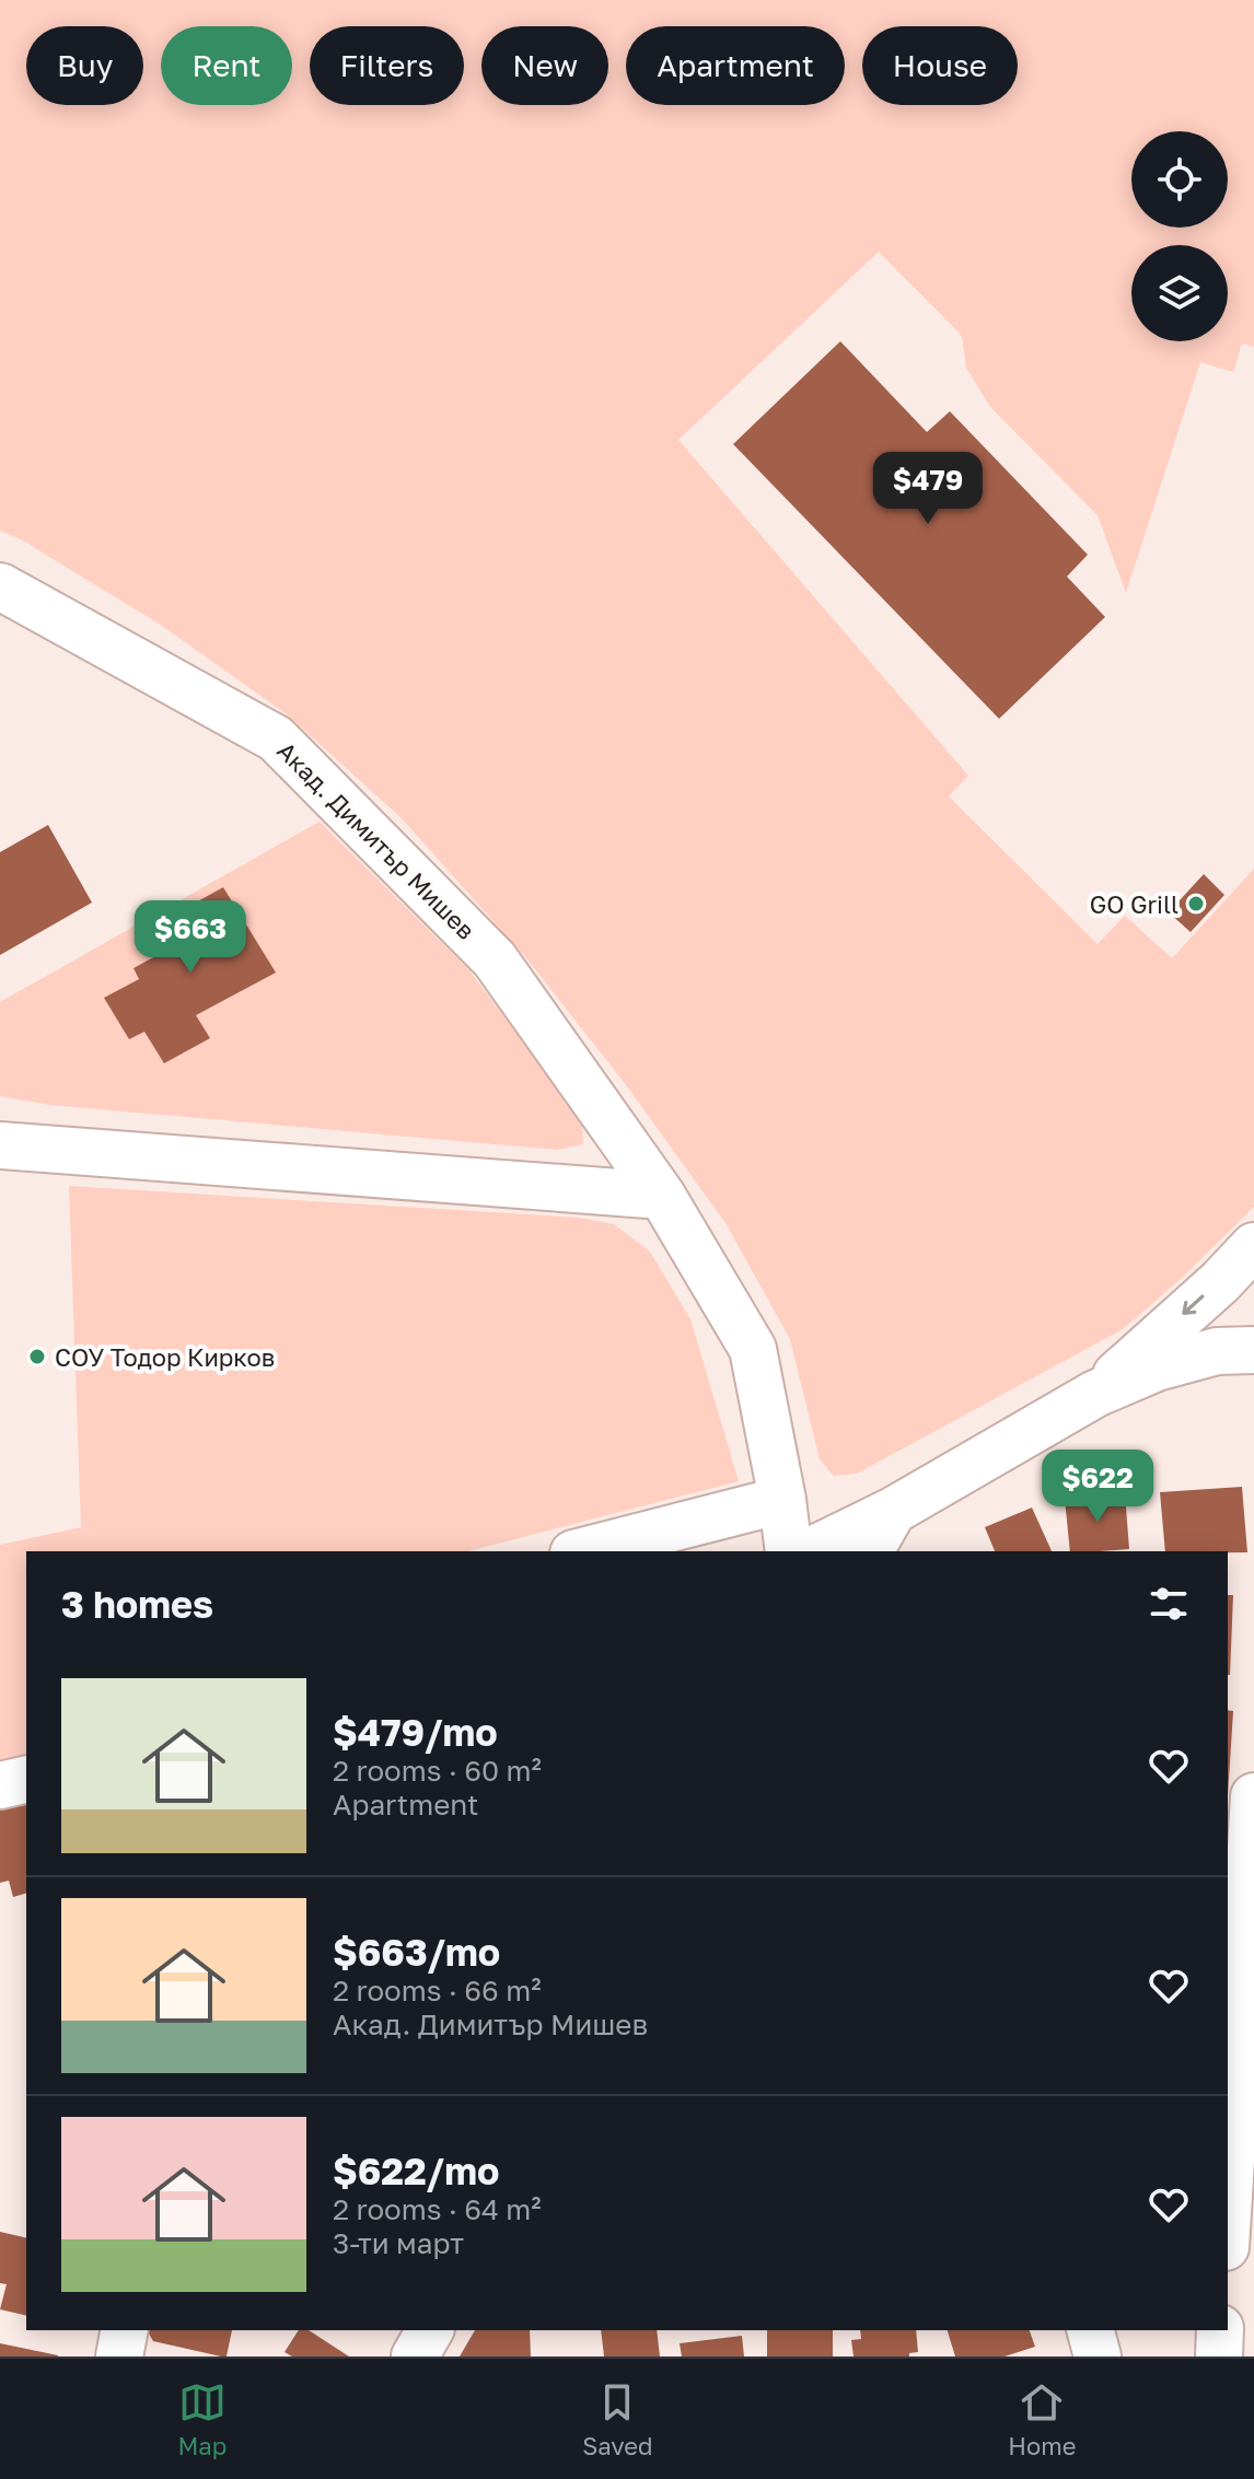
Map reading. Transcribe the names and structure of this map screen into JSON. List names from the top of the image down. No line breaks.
{"streets":{"street":["Акад. Димитър Мишев"]},"places":["GO Grill","СОУ Тодор Кирков"],"page":{"chip":["Buy","Rent","Filters","New","Apartment","House"],"price":["$479","$663","$622"],"heading":"3 homes","list":[{"name":"$479/mo","note":"2 rooms · 60 m² · Apartment"},{"name":"$663/mo","note":"2 rooms · 66 m² · Акад. Димитър Мишев"},{"name":"$622/mo","note":"2 rooms · 64 m² · 3-ти март"}],"tabs":["Map","Saved","Home"]}}
